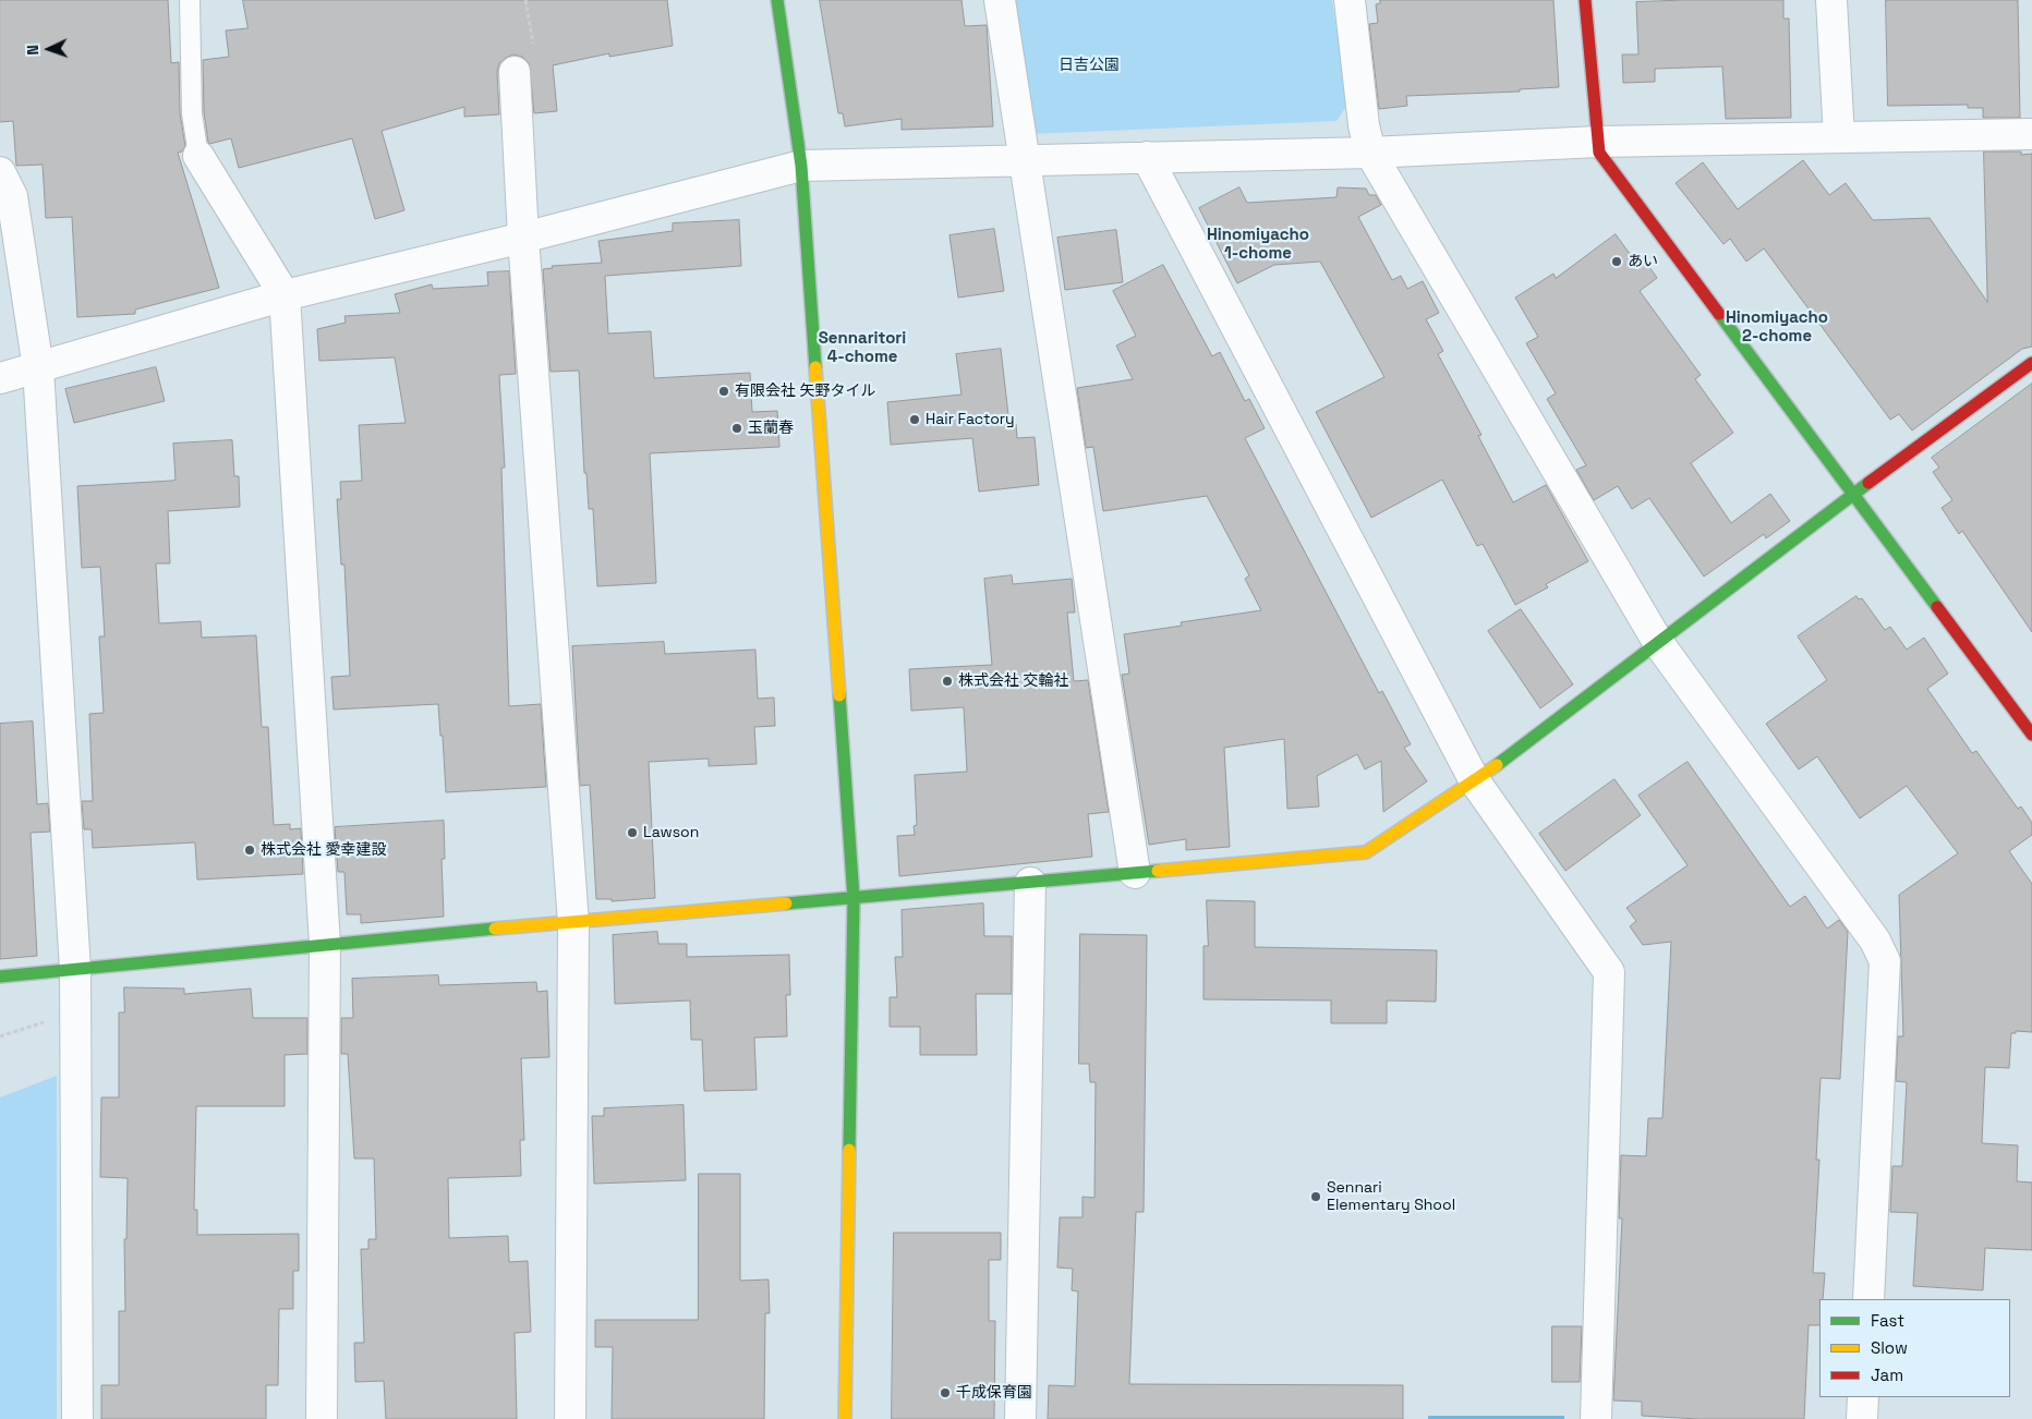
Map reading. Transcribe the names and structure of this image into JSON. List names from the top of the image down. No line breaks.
{"districts":["Hinomiyacho 1-chome","Hinomiyacho 2-chome","Sennaritori 4-chome"],"parks":["日吉公園"],"places":["あい","有限会社 矢野タイル","Hair Factory","玉蘭春","株式会社 交輪社","Lawson","株式会社 愛幸建設","Sennari Elementary Shool","千成保育園"],"legend":["Fast","Slow","Jam"],"north":"left"}
